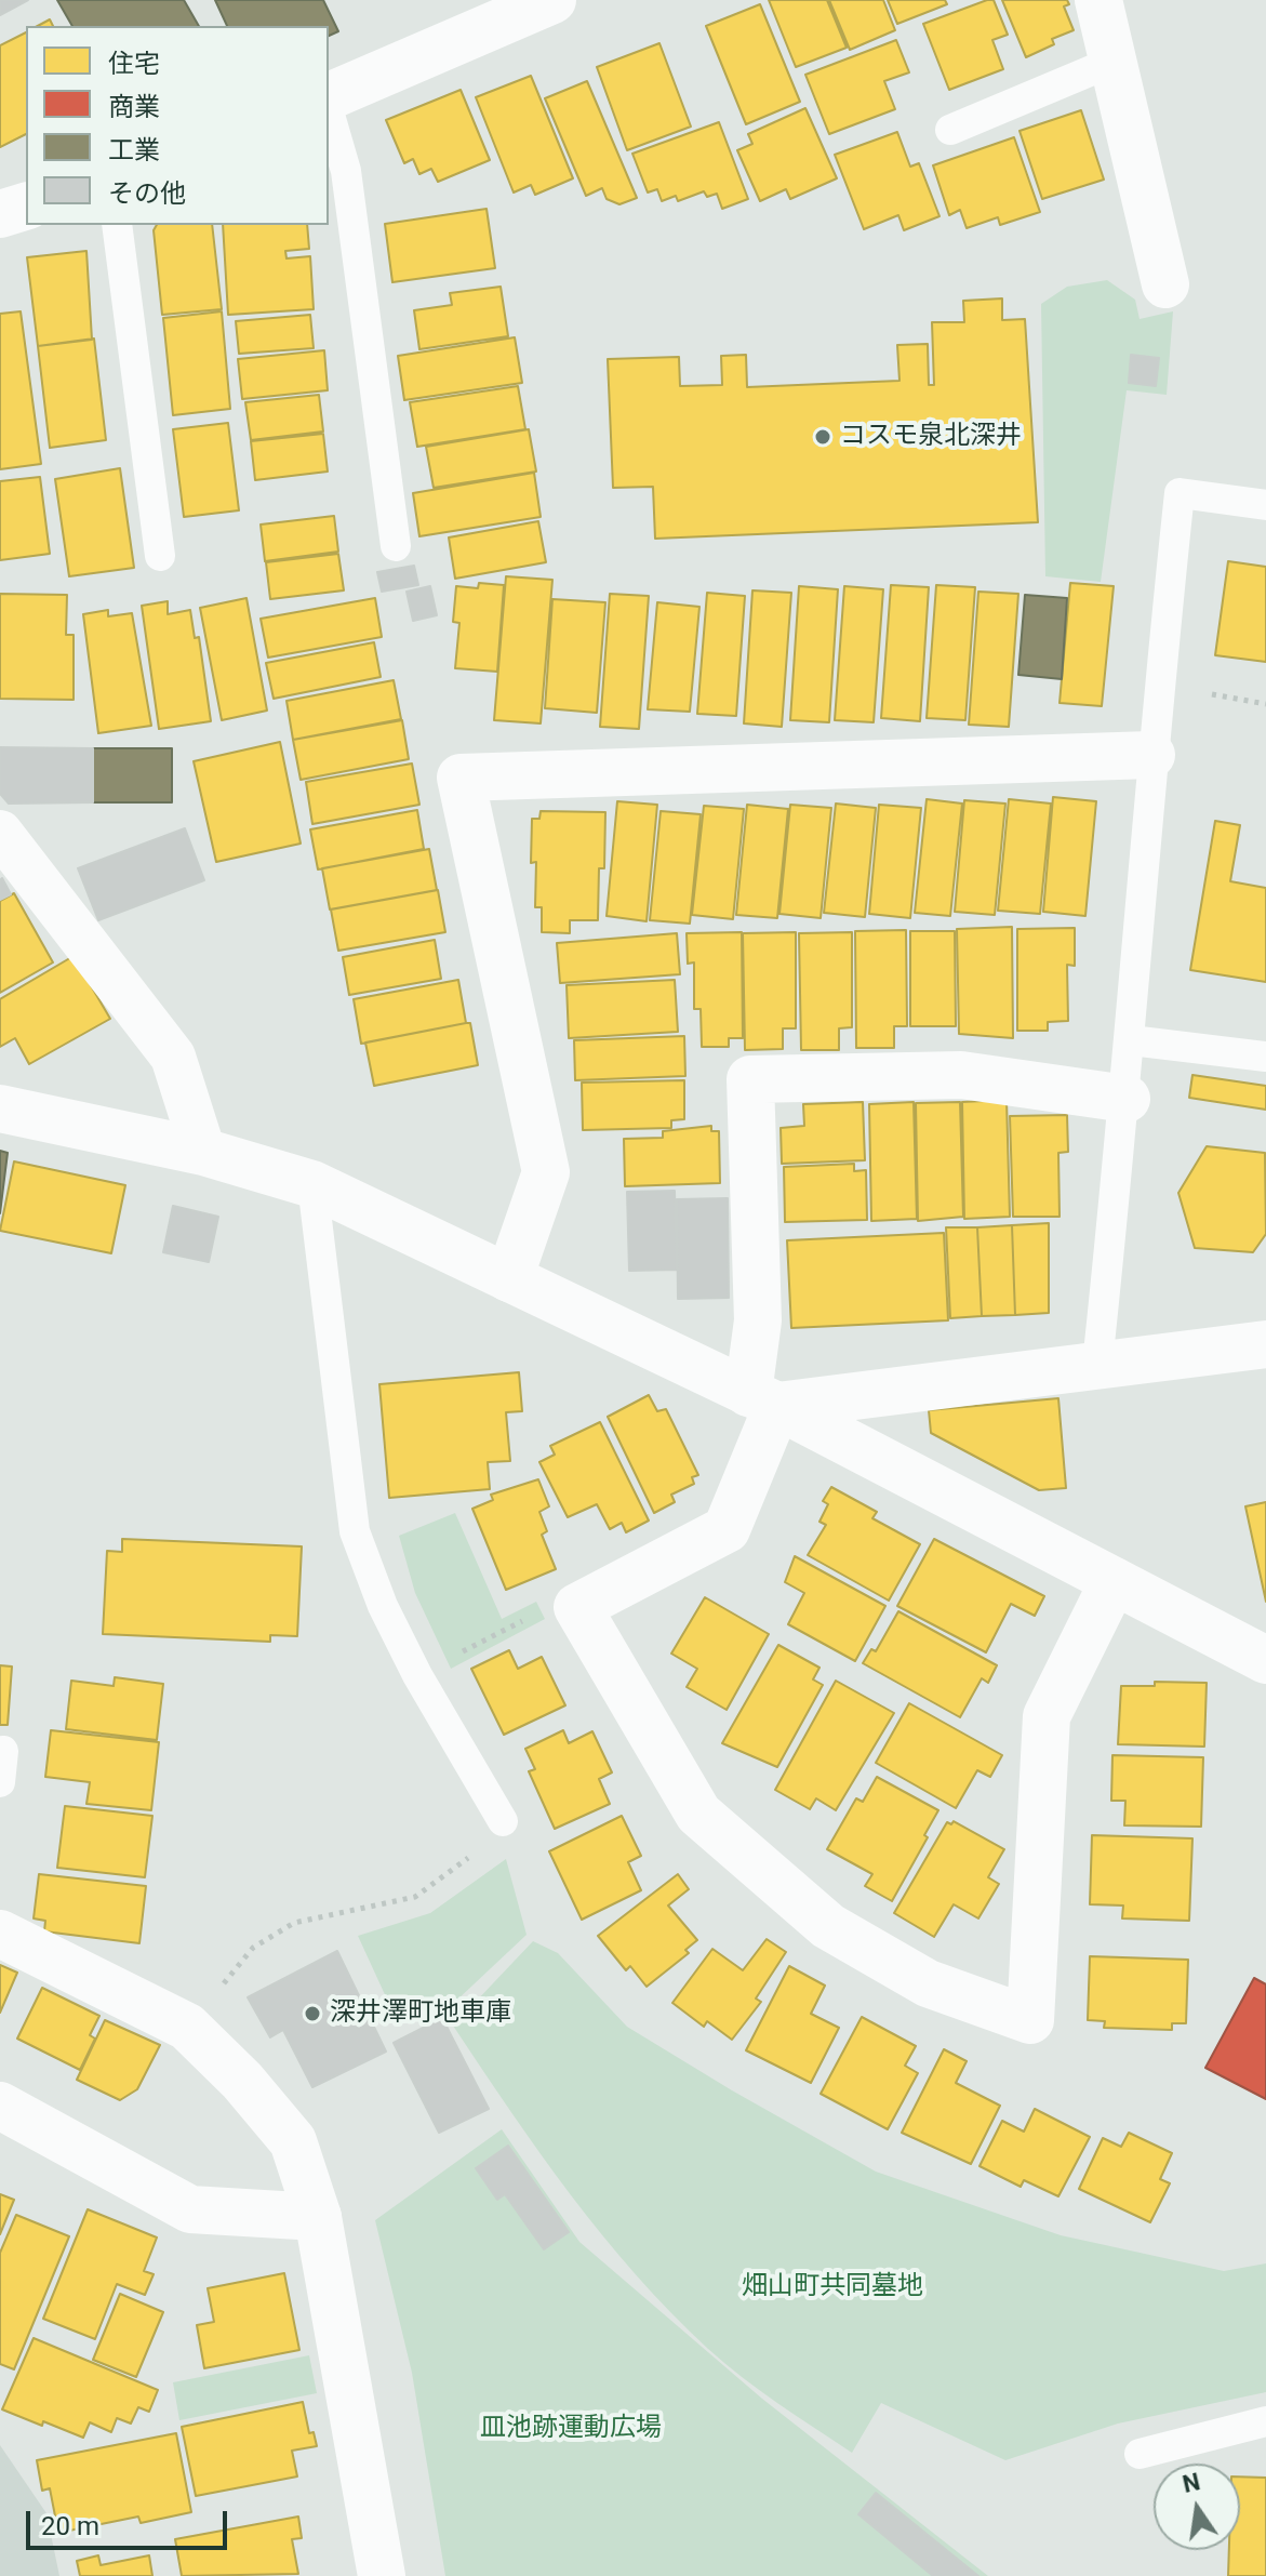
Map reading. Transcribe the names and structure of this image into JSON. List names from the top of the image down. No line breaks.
{"parks":["畑山町共同墓地","皿池跡運動広場"],"places":["コスモ泉北深井","深井澤町地車庫"],"legend":["住宅","商業","工業","その他"],"scale_bar":"20 m","north":"top"}
